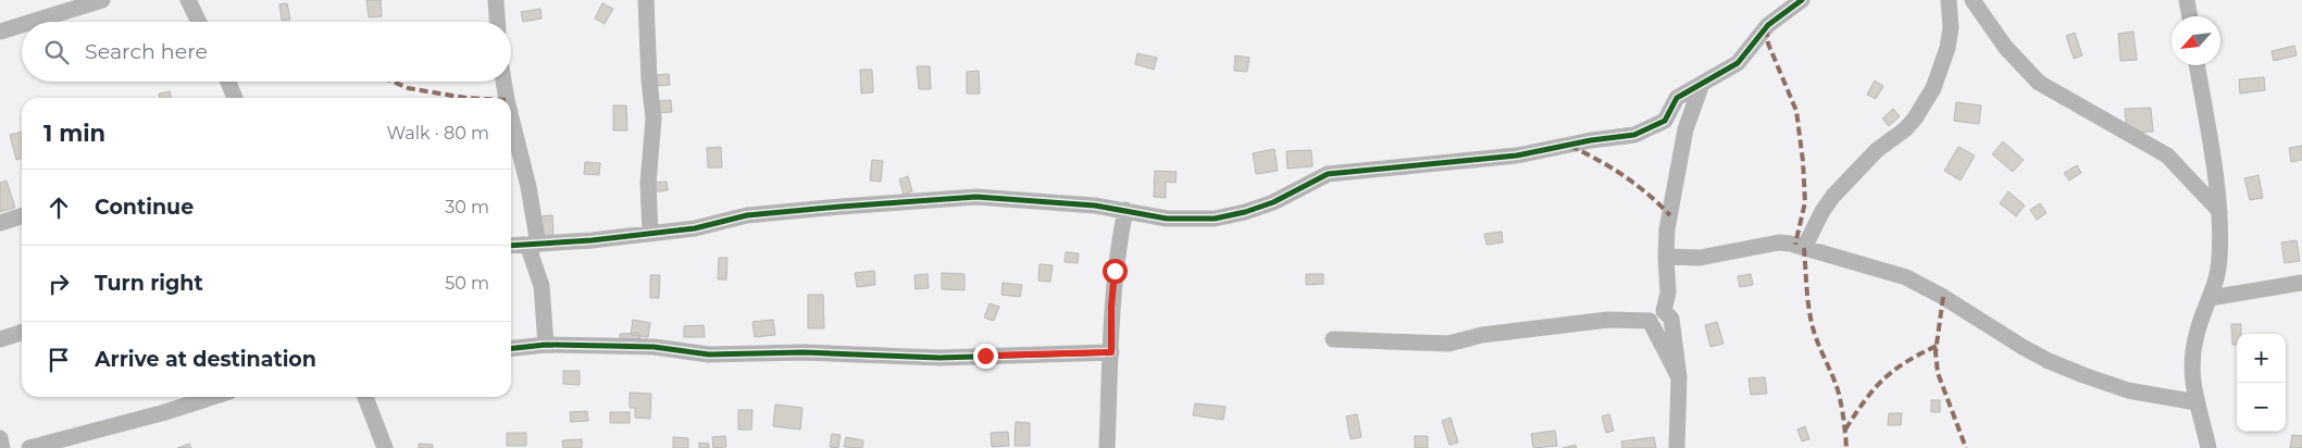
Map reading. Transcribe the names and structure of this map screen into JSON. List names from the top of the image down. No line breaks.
{"north":"bottom left","page":{"search":"Search here","heading":["1 min","Walk · 80 m"],"list":[["Continue","30 m"],["Turn right","50 m"],"Arrive at destination"],"map_buttons":["+","−"]}}
